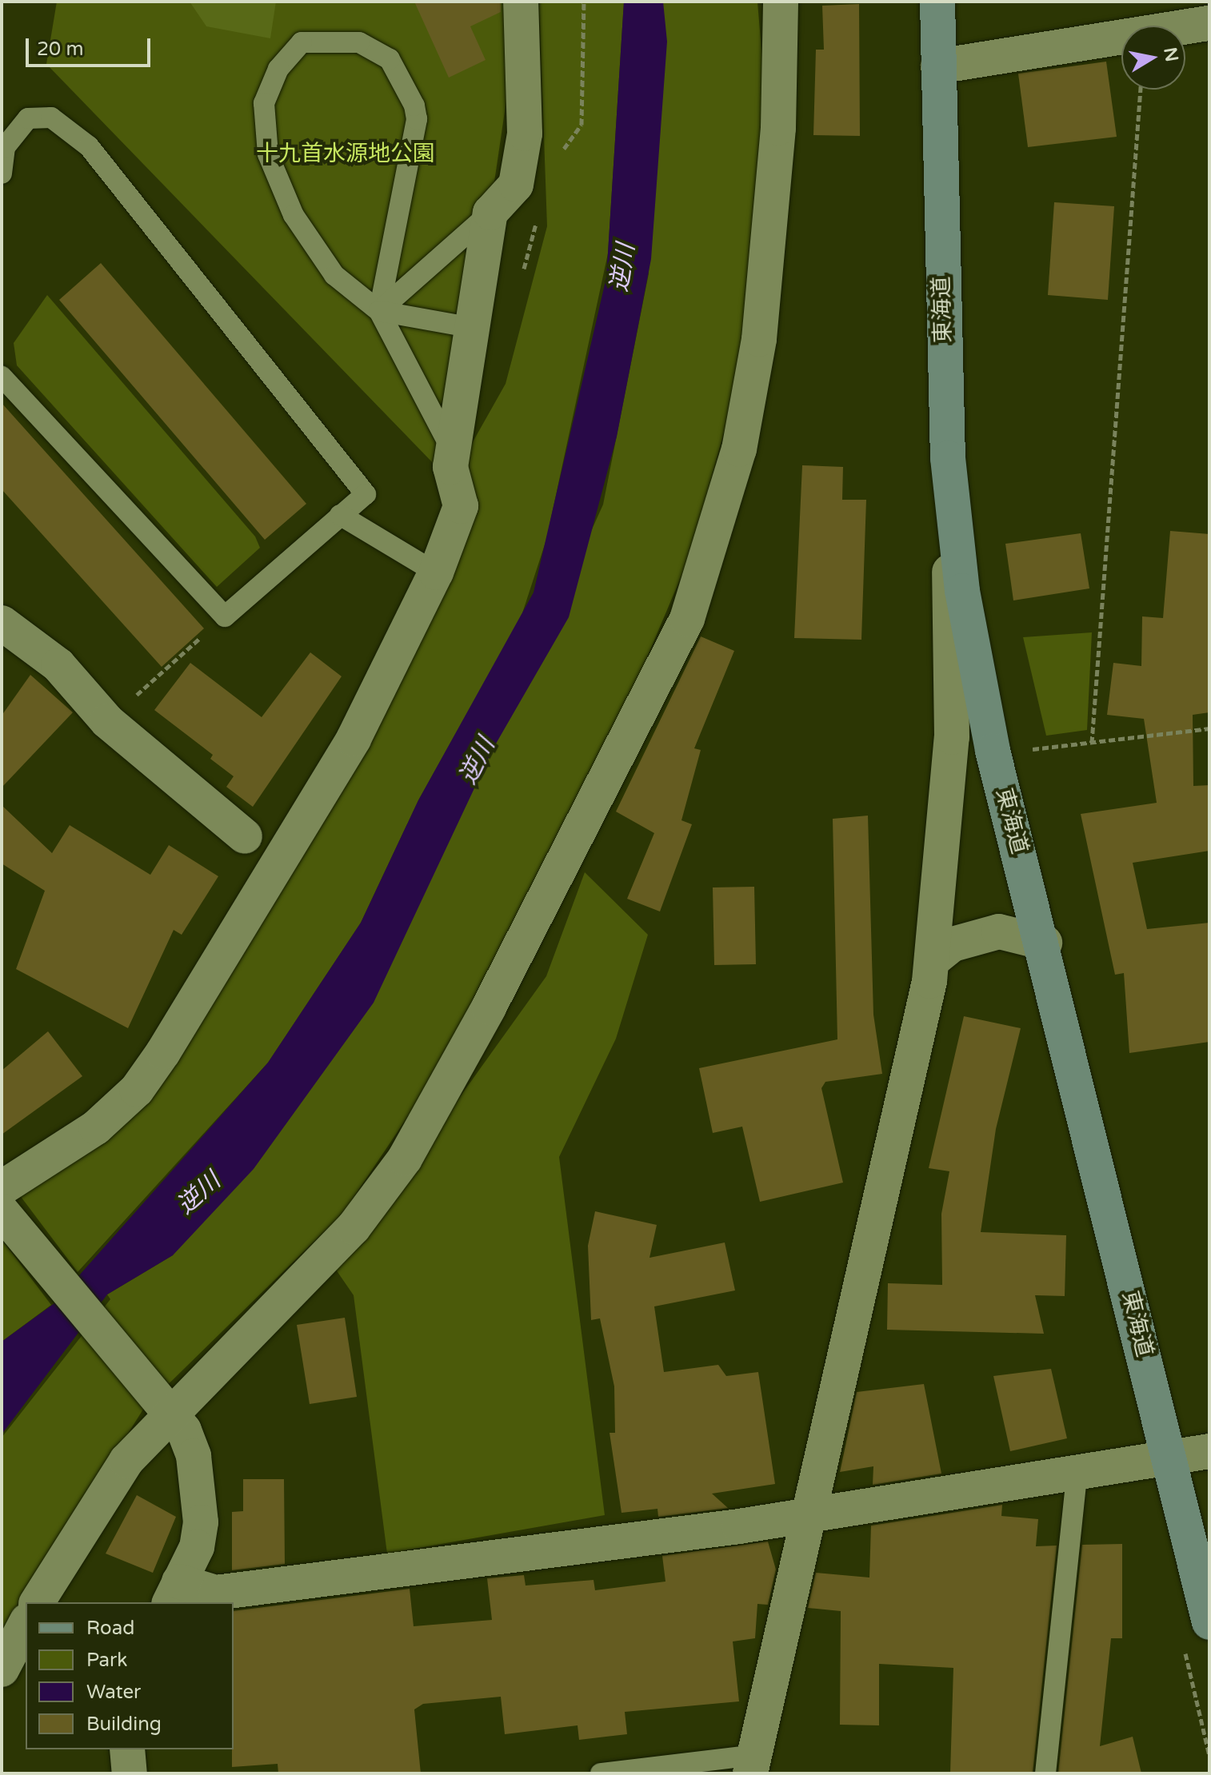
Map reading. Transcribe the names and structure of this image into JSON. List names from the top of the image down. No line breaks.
{"streets":{"main road":["東海道"]},"water":["逆川"],"parks":["十九首水源地公園"],"legend":["Road","Park","Water","Building"],"scale_bar":"20 m","north":"right"}
